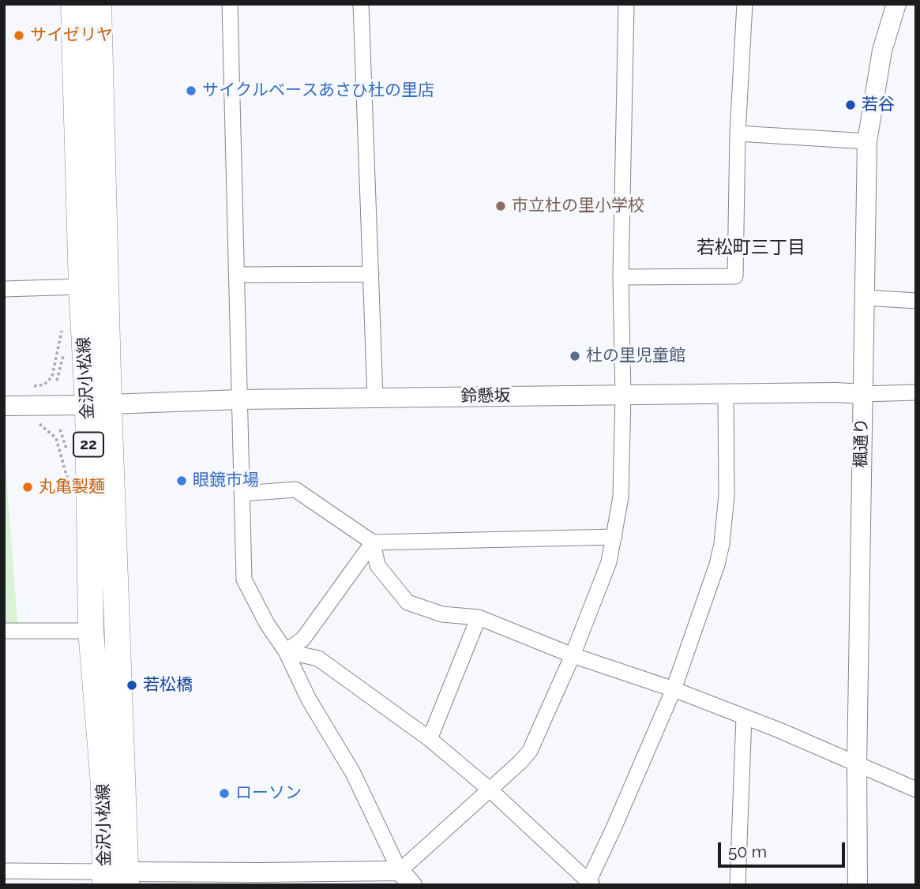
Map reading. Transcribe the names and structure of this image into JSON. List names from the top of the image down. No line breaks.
{"streets":{"main road":["金沢小松線","22"],"street":["鈴懸坂","楓通り"]},"crossings":[["金沢小松線","鈴懸坂"],["鈴懸坂","楓通り"]],"districts":["若松町三丁目"],"places":["サイゼリヤ","サイクルベースあさひ杜の里店","若谷","市立杜の里小学校","杜の里児童館","眼鏡市場","丸亀製麺","若松橋","ローソン"],"scale_bar":"50 m"}
